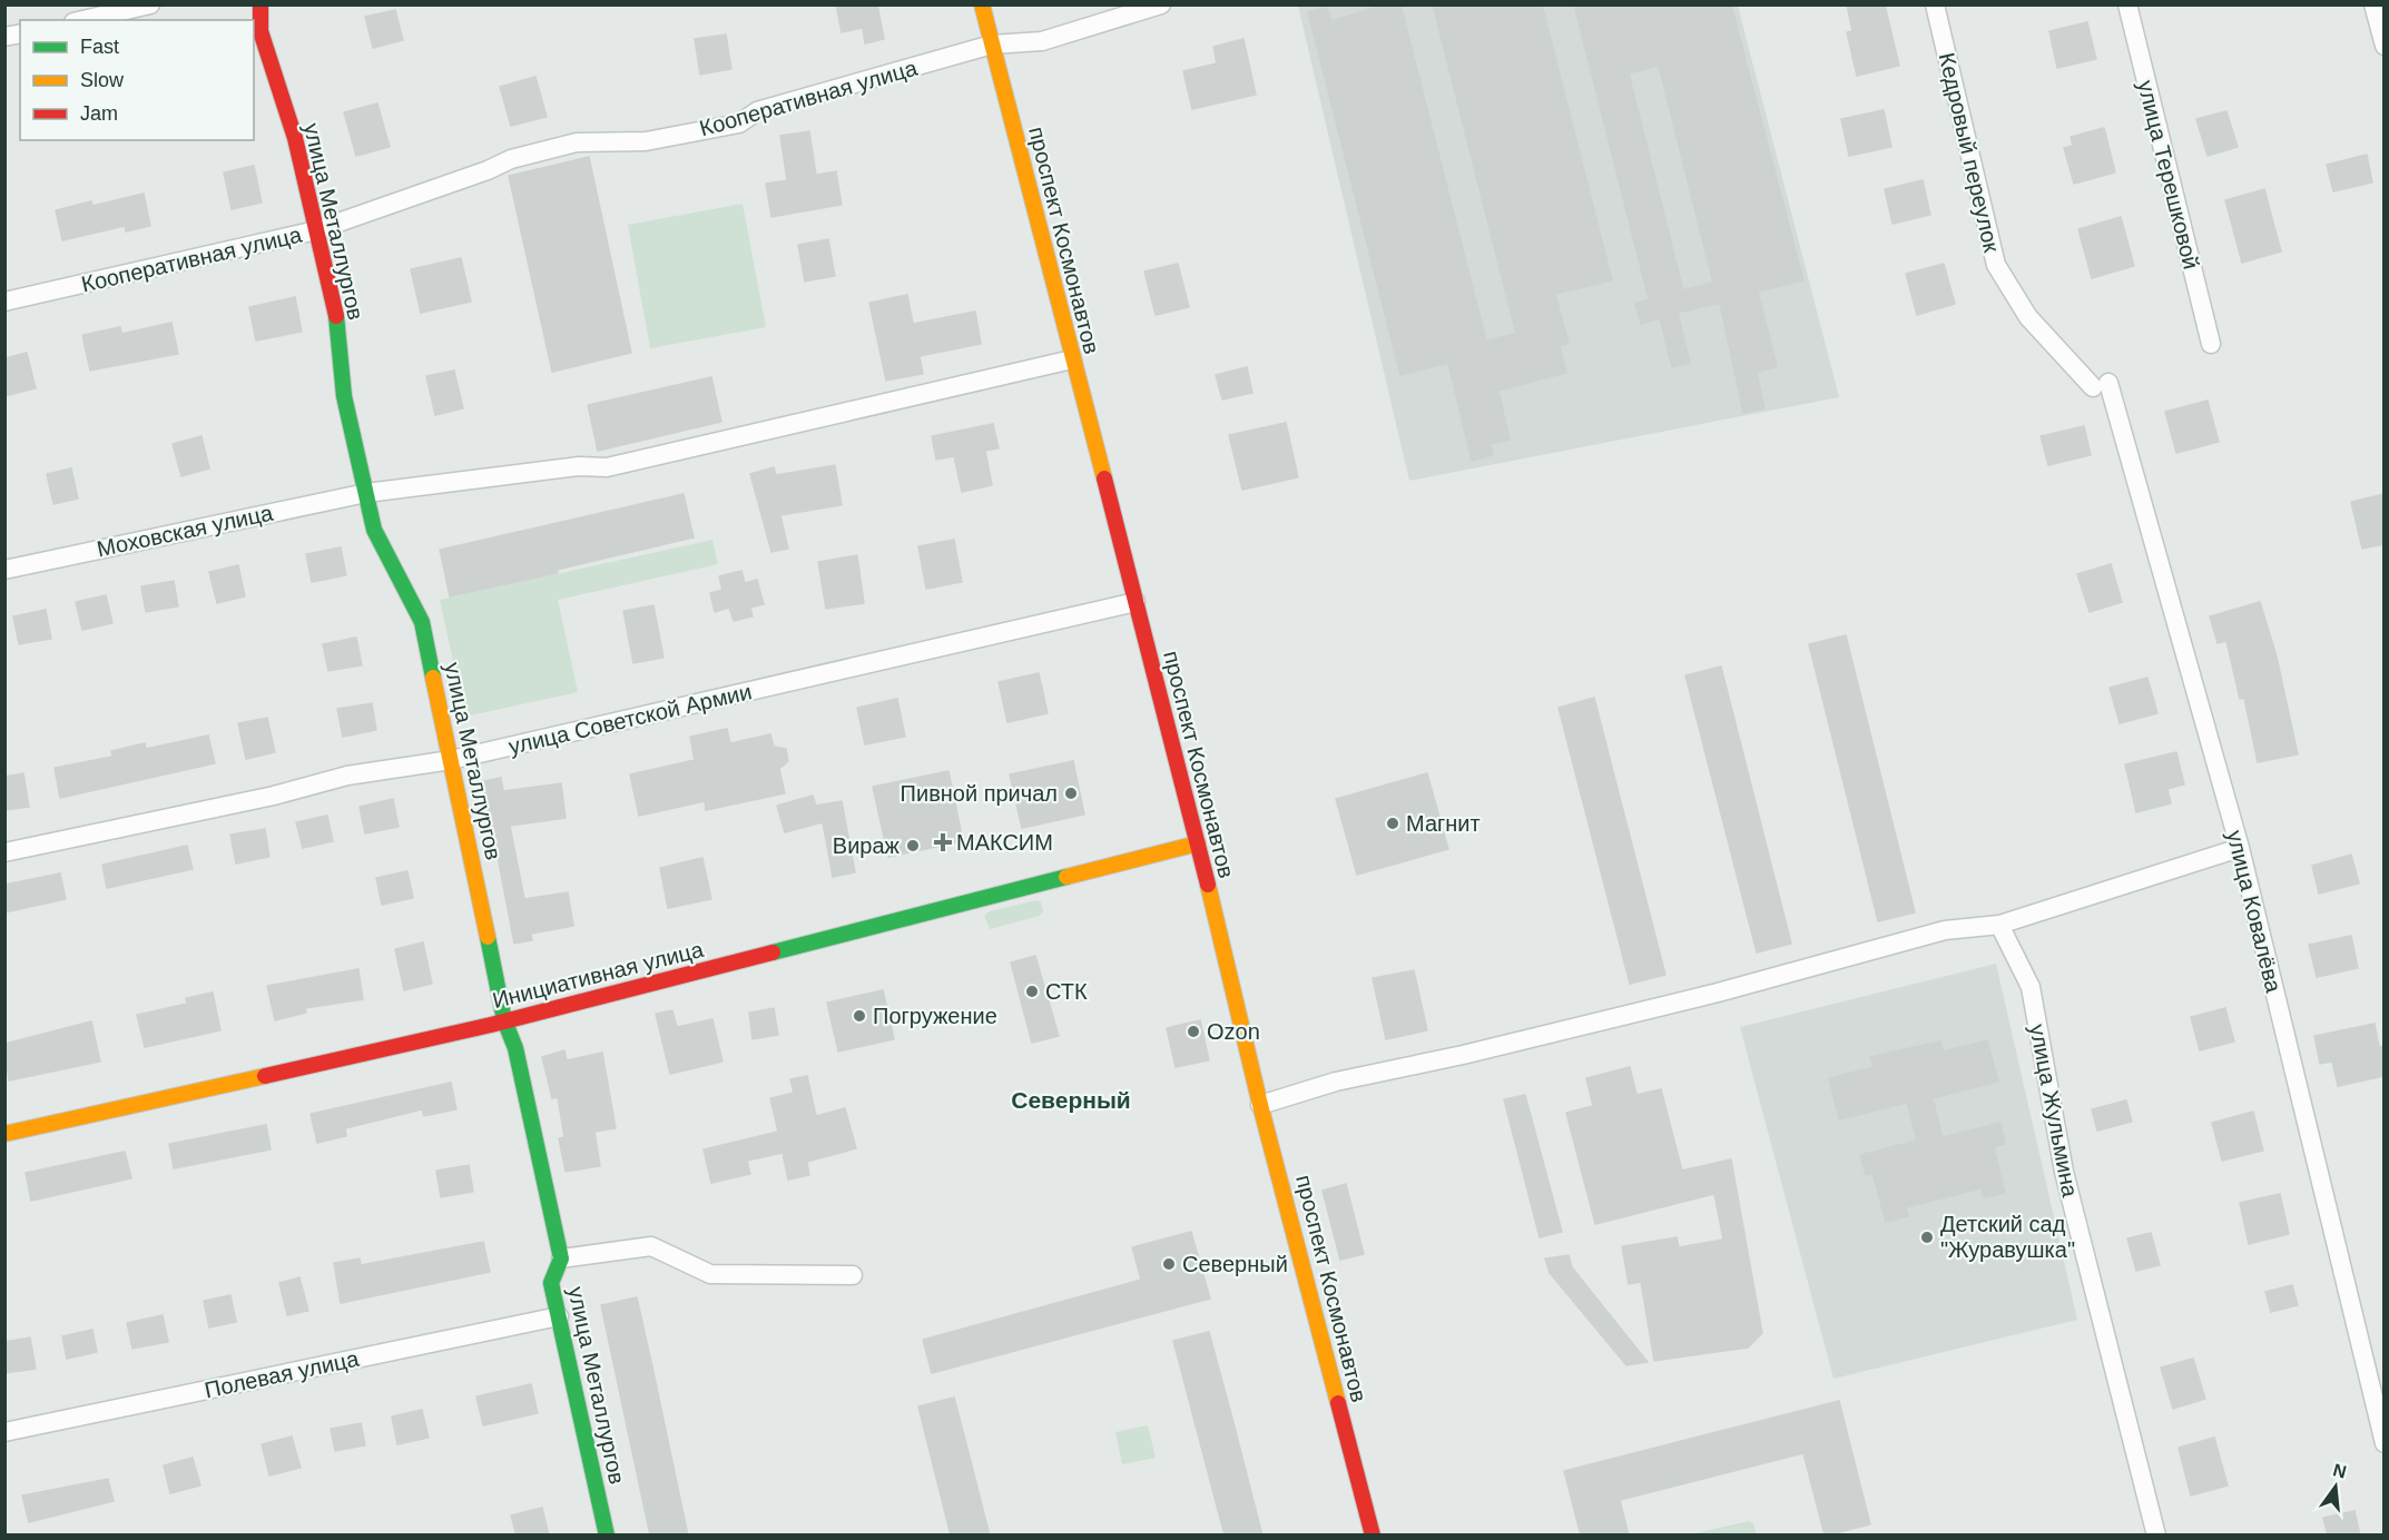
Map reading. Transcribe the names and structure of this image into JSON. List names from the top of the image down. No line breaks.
{"streets":{"street":["Кооперативная улица","Кедровый переулок","улица Терешковой","улица Металлургов","проспект Космонавтов","Моховская улица","улица Советской Армии","улица Ковалёва","Инициативная улица","улица Жульмина","Полевая улица"]},"crossings":[["Кооперативная улица","улица Металлургов"],["Кооперативная улица","проспект Космонавтов"],["Кедровый переулок","улица Ковалёва"],["улица Металлургов","Моховская улица"],["улица Металлургов","улица Советской Армии"],["улица Металлургов","Инициативная улица"],["улица Металлургов","Полевая улица"],["проспект Космонавтов","улица Советской Армии"],["проспект Космонавтов","Инициативная улица"]],"districts":["Северный"],"places":{"other":["Пивной причал","Магнит","Вираж","СТК","Погружение","Ozon","Детский сад \"Журавушка\"","Северный"],"health":["МАКСИМ"]},"legend":["Fast","Slow","Jam"],"north":"top"}
